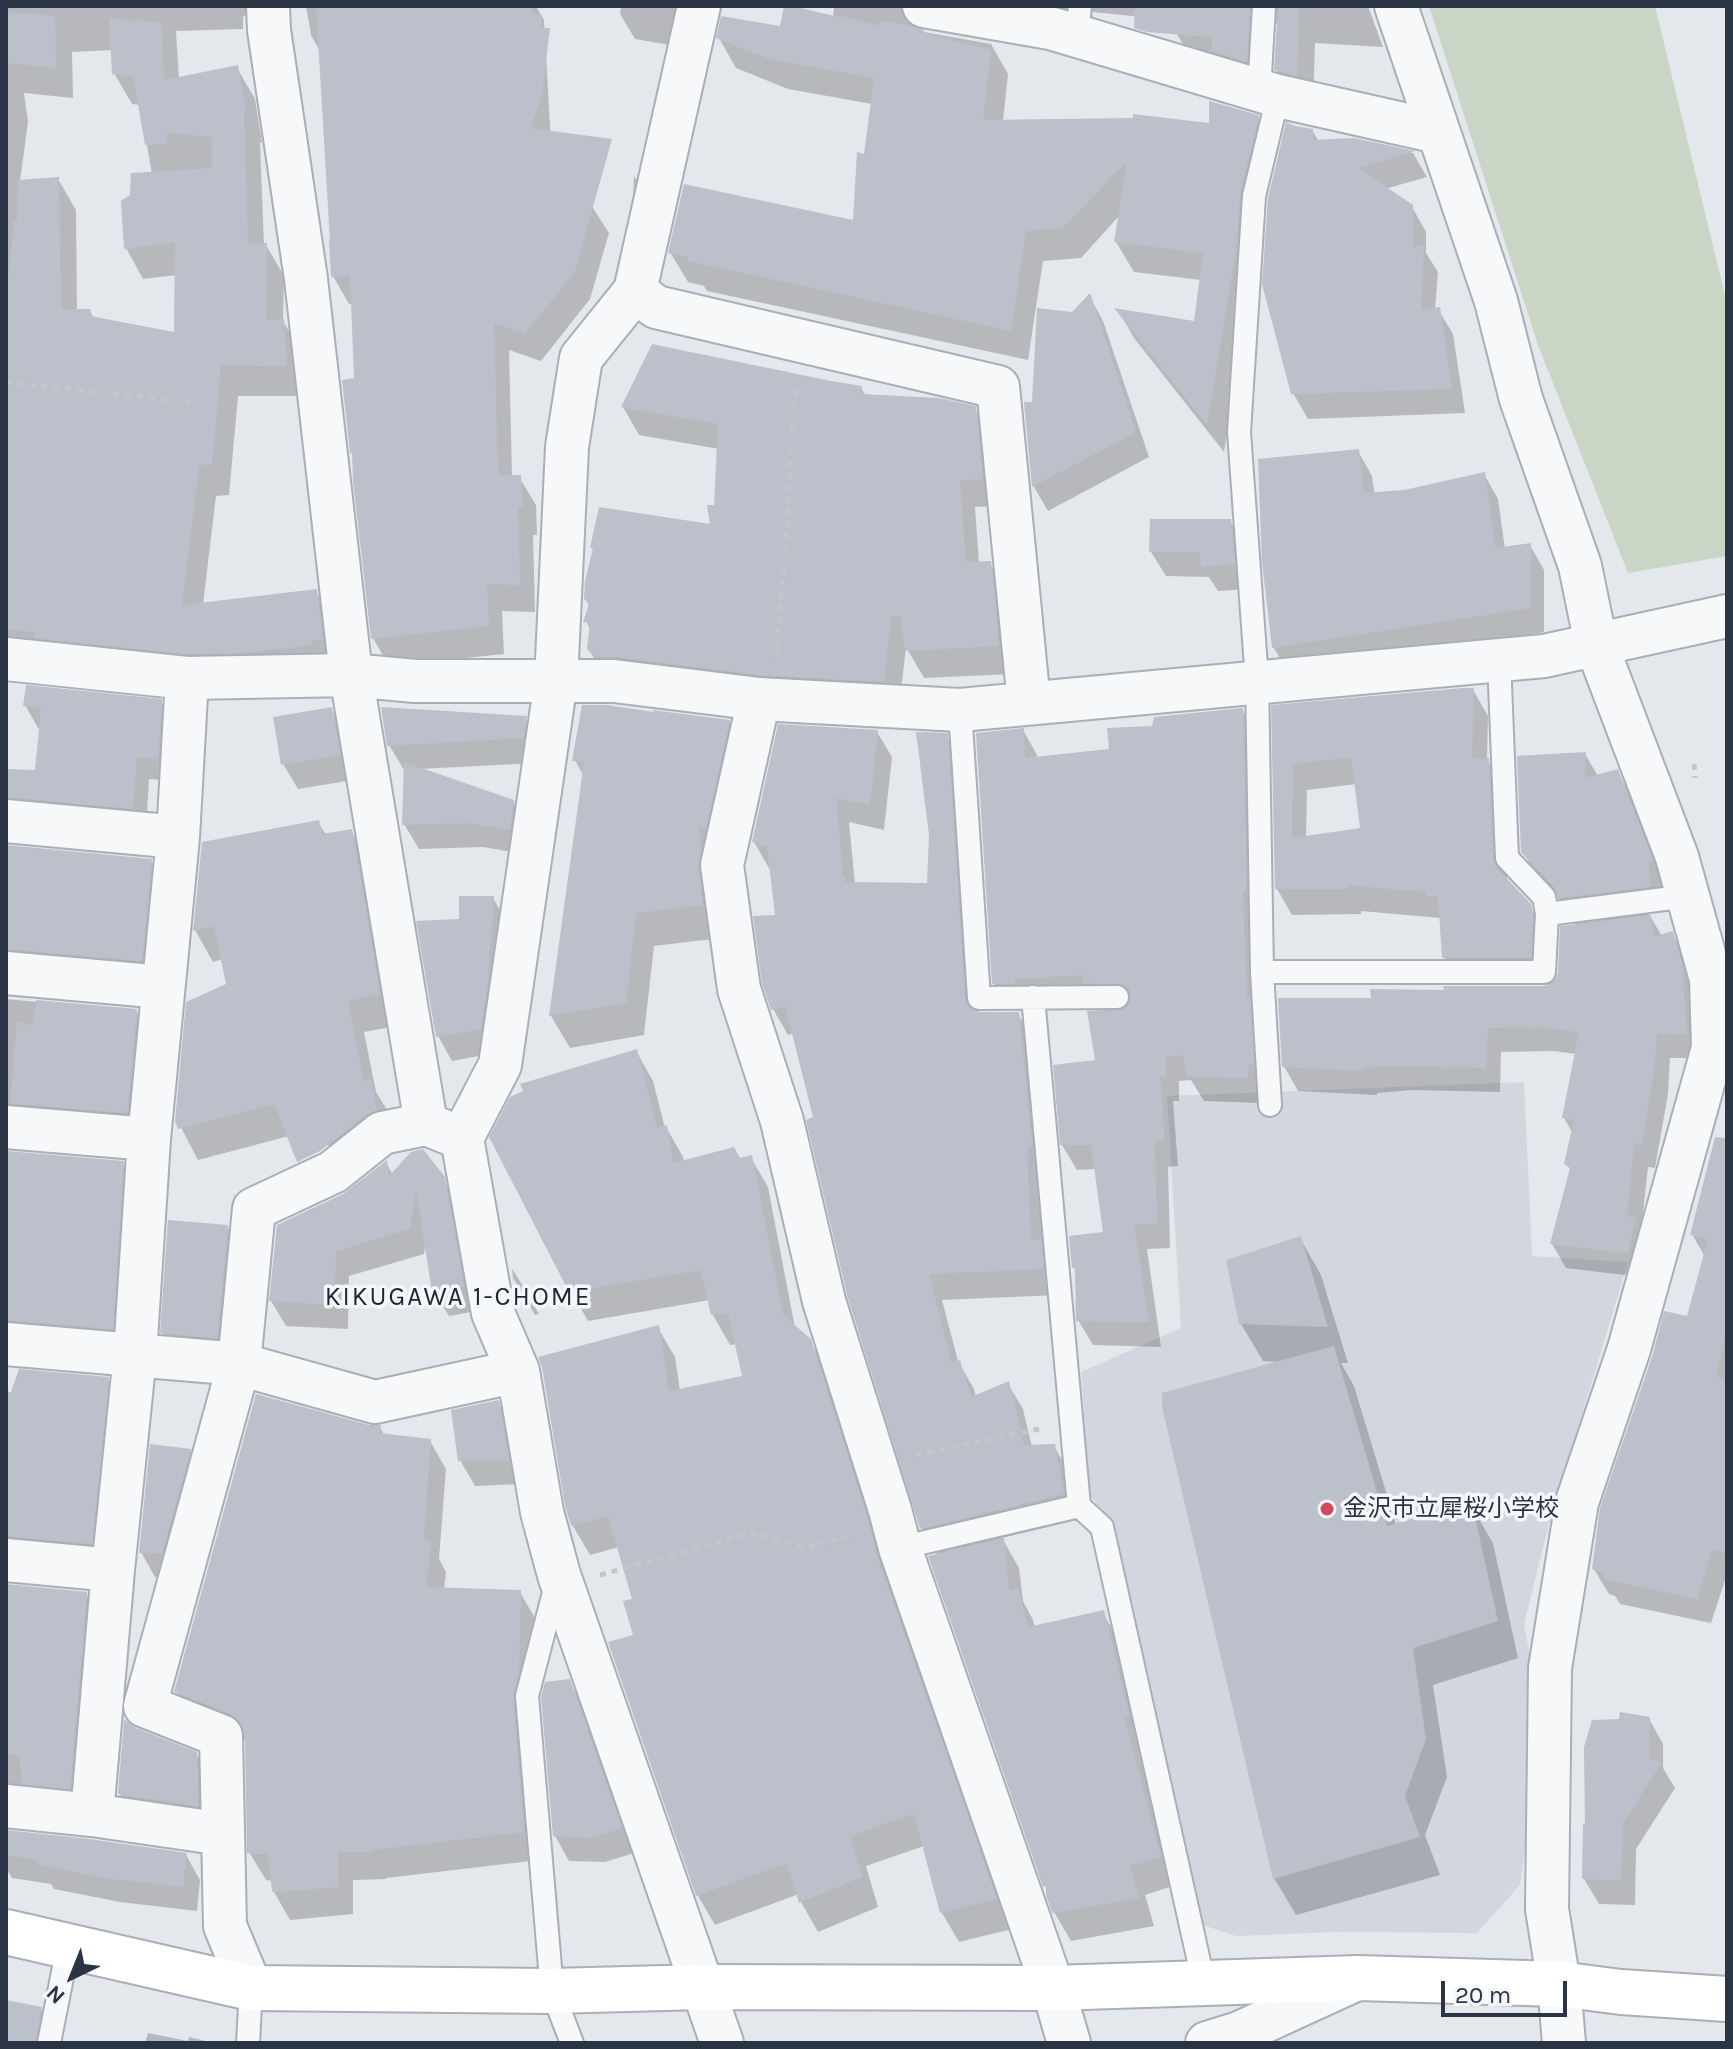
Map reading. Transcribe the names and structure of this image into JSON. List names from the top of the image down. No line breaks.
{"districts":["KIKUGAWA 1-CHOME"],"places":["金沢市立犀桜小学校"],"scale_bar":"20 m","north":"bottom left"}
